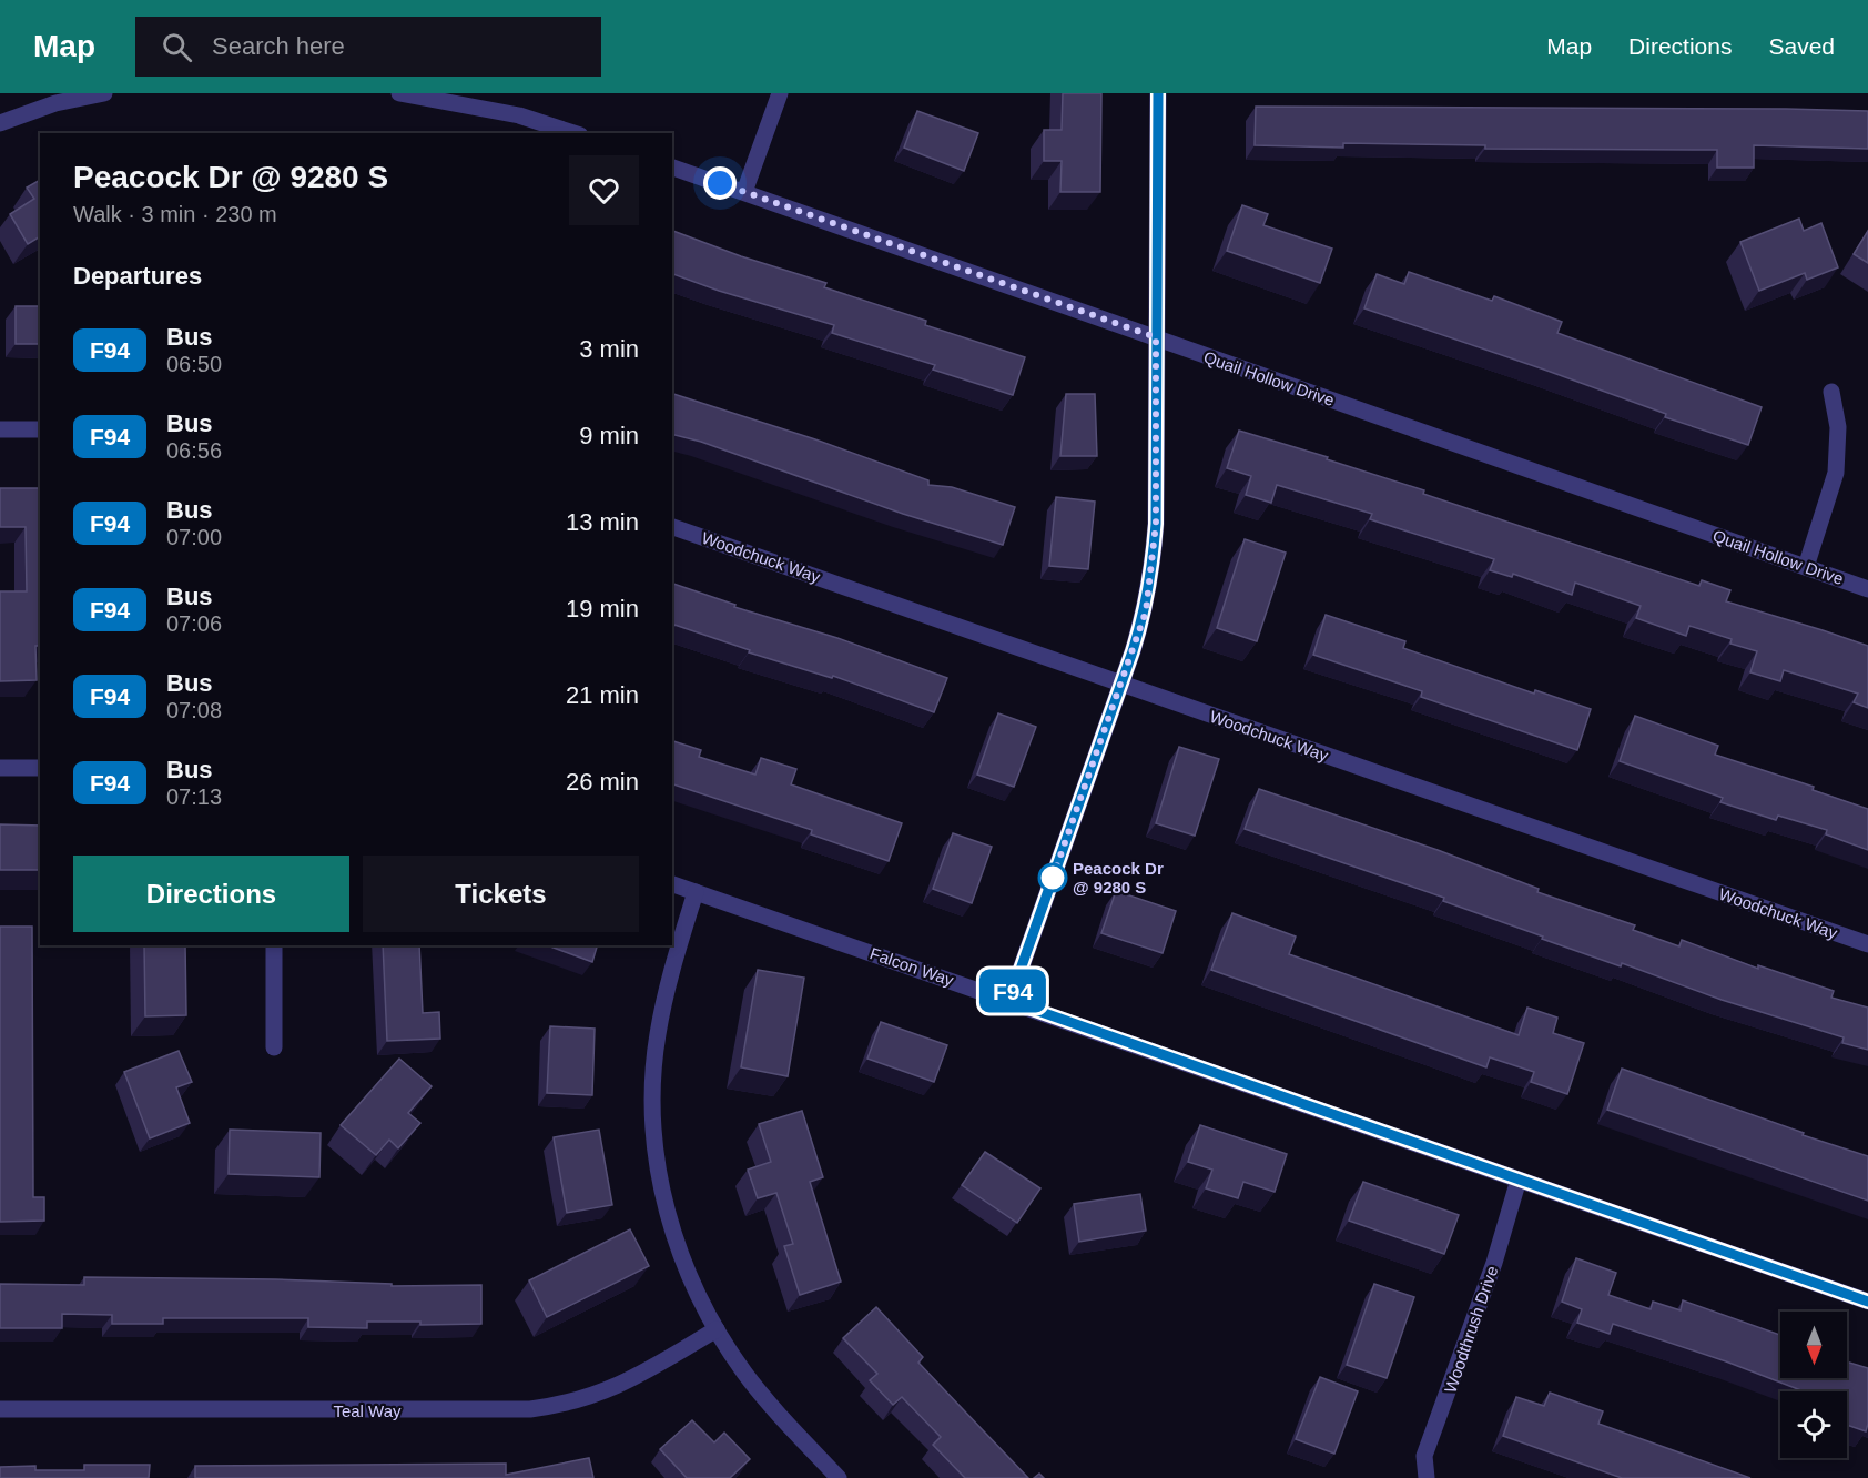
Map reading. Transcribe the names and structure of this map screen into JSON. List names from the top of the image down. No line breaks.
{"streets":{"street":["Quail Hollow Drive","Woodchuck Way","Falcon Way","Woodthrush Drive","Teal Way"]},"crossings":[["Falcon Way","Woodthrush Drive"]],"places":["Peacock Dr @ 9280 S"],"lines":["bus line F94"],"north":"bottom","page":{"header":"Map","search":"Search here","nav":["Map","Directions","Saved"],"on_map":"F94","heading":[["Peacock Dr @ 9280 S","Walk · 3 min · 230 m"],"Departures"],"list":[{"mark":"F94","name":"Bus","note":"06:50","value":"3 min"},{"mark":"F94","name":"Bus","note":"06:56","value":"9 min"},{"mark":"F94","name":"Bus","note":"07:00","value":"13 min"},{"mark":"F94","name":"Bus","note":"07:06","value":"19 min"},{"mark":"F94","name":"Bus","note":"07:08","value":"21 min"},{"mark":"F94","name":"Bus","note":"07:13","value":"26 min"}],"buttons":["Directions","Tickets"]}}
